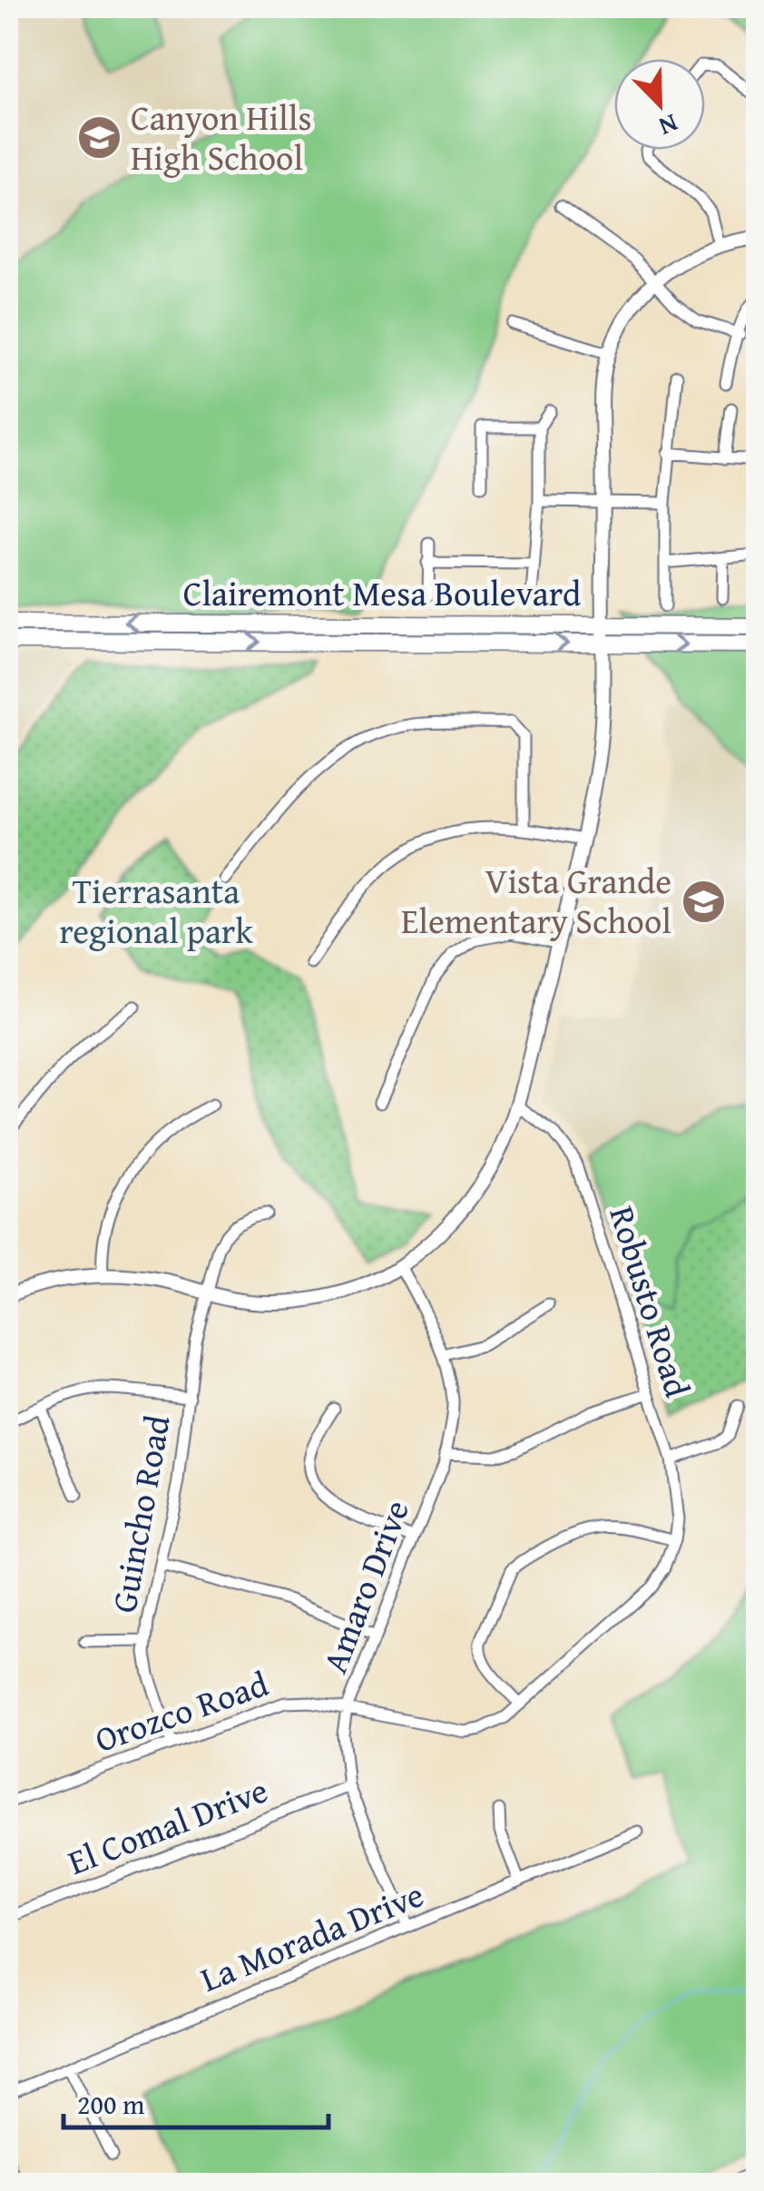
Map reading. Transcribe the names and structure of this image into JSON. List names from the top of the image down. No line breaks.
{"streets":{"main road":["Clairemont Mesa Boulevard"],"street":["Robusto Road","Guincho Road","Amaro Drive","Orozco Road","El Comal Drive","La Morada Drive"]},"crossings":[["Robusto Road","Orozco Road"],["Guincho Road","Orozco Road"],["Amaro Drive","Orozco Road"],["Amaro Drive","El Comal Drive"],["Amaro Drive","La Morada Drive"]],"parks":["Tierrasanta regional park"],"places":{"school or university":["Canyon Hills High School","Vista Grande Elementary School"]},"scale_bar":"200 m","north":"bottom right"}
